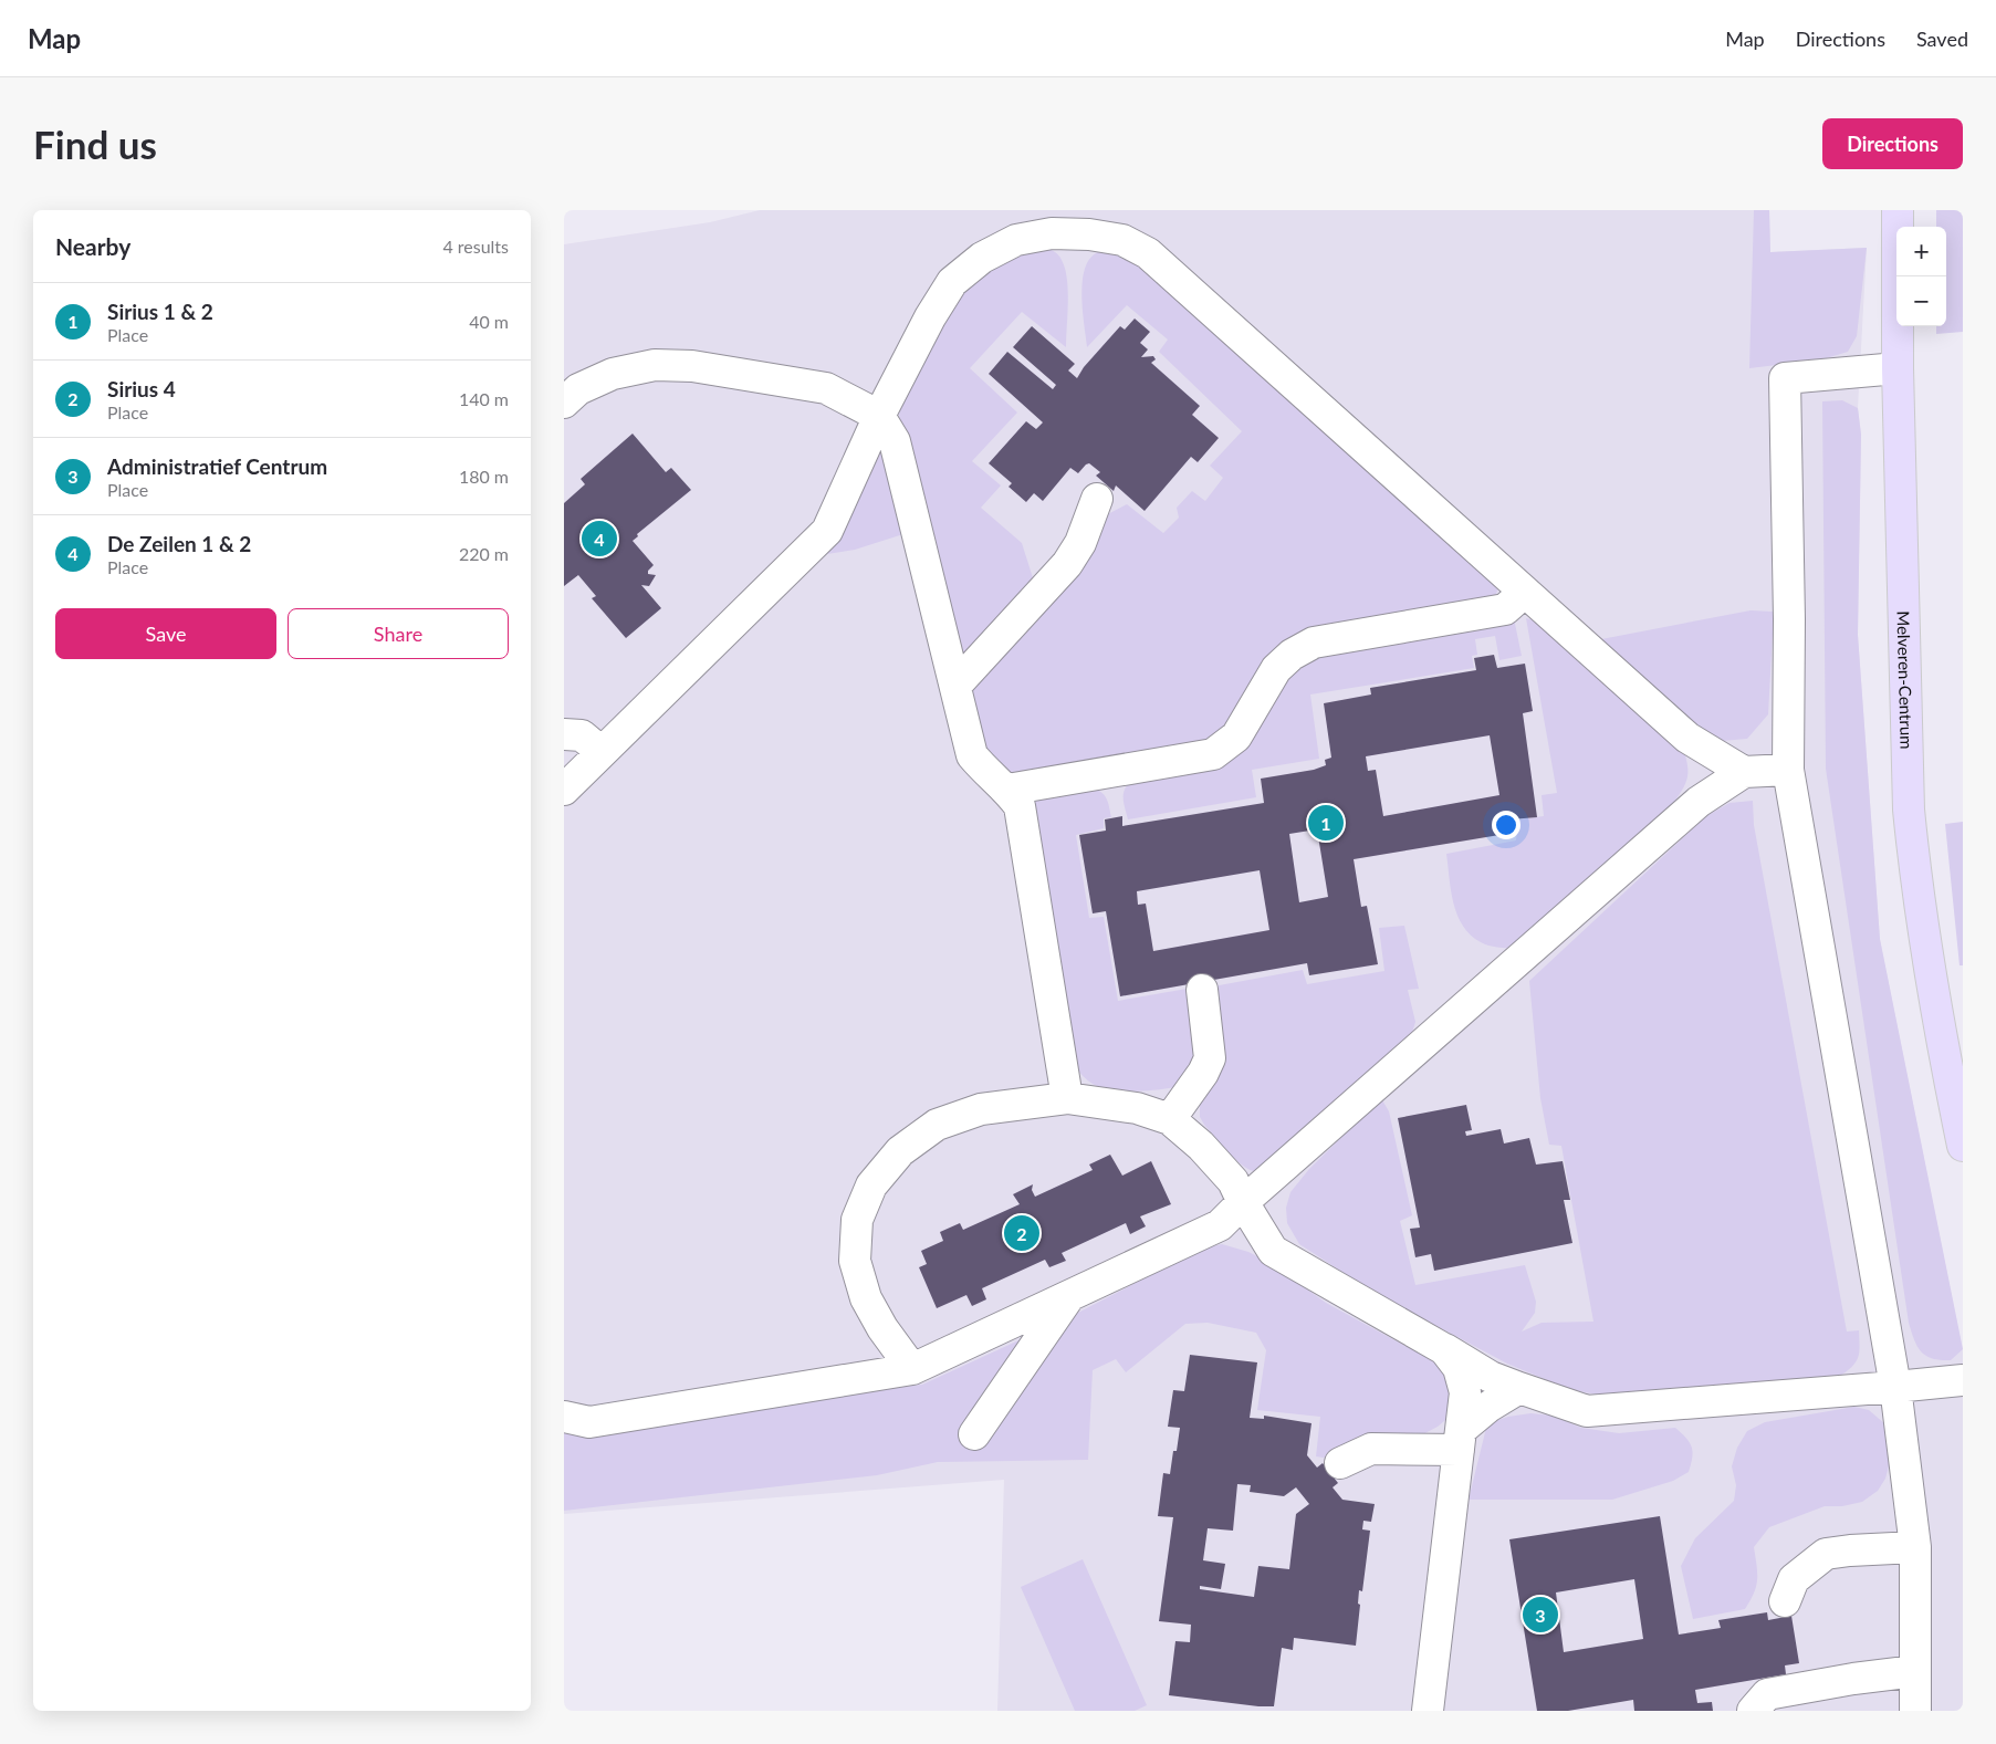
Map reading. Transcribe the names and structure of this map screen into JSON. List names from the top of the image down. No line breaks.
{"streets":{"main road":["Melveren-Centrum"]},"page":{"header":"Map","nav":["Map","Directions","Saved"],"buttons":["Directions",["Save","Share"]],"title":"Find us","heading":["Nearby","4 results"],"map_buttons":["+","−"],"list":[{"mark":"1","name":"Sirius 1 & 2","note":"Place","value":"40 m"},{"mark":"2","name":"Sirius 4","note":"Place","value":"140 m"},{"mark":"3","name":"Administratief Centrum","note":"Place","value":"180 m"},{"mark":"4","name":"De Zeilen 1 & 2","note":"Place","value":"220 m"}],"pins":["4","1","2","3"]}}
